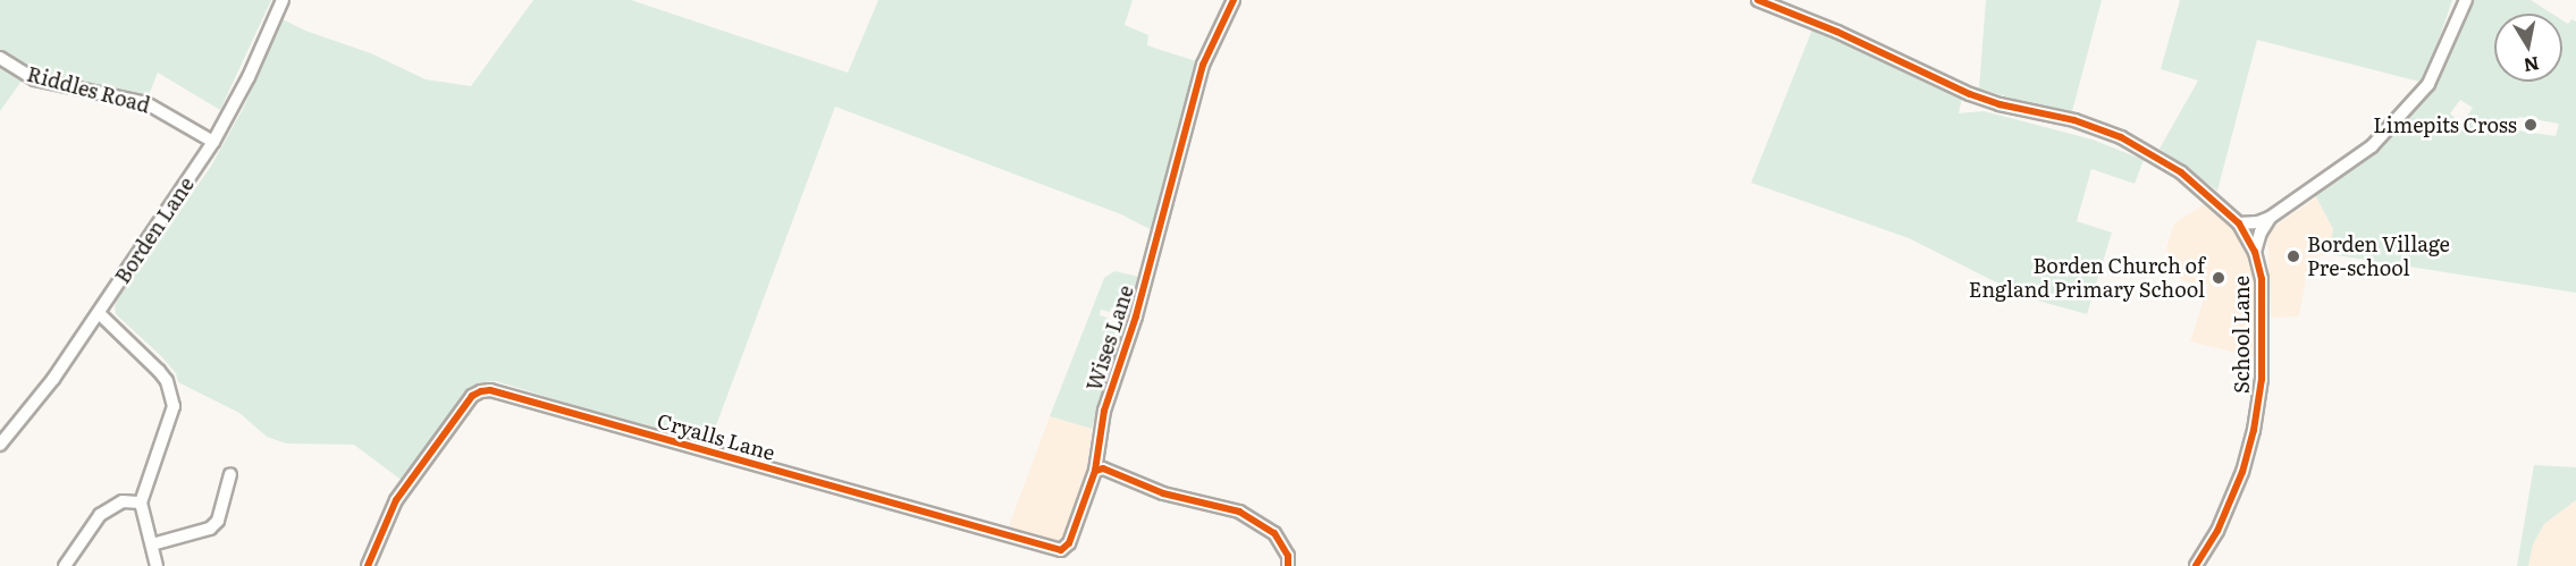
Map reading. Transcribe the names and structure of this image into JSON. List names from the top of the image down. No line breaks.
{"streets":{"street":["Riddles Road","Borden Lane","School Lane","Wises Lane","Cryalls Lane"]},"crossings":[["Riddles Road","Borden Lane"],["Wises Lane","Cryalls Lane"]],"places":["Limepits Cross","Borden Village Pre-school","Borden Church of England Primary School"],"north":"bottom"}
